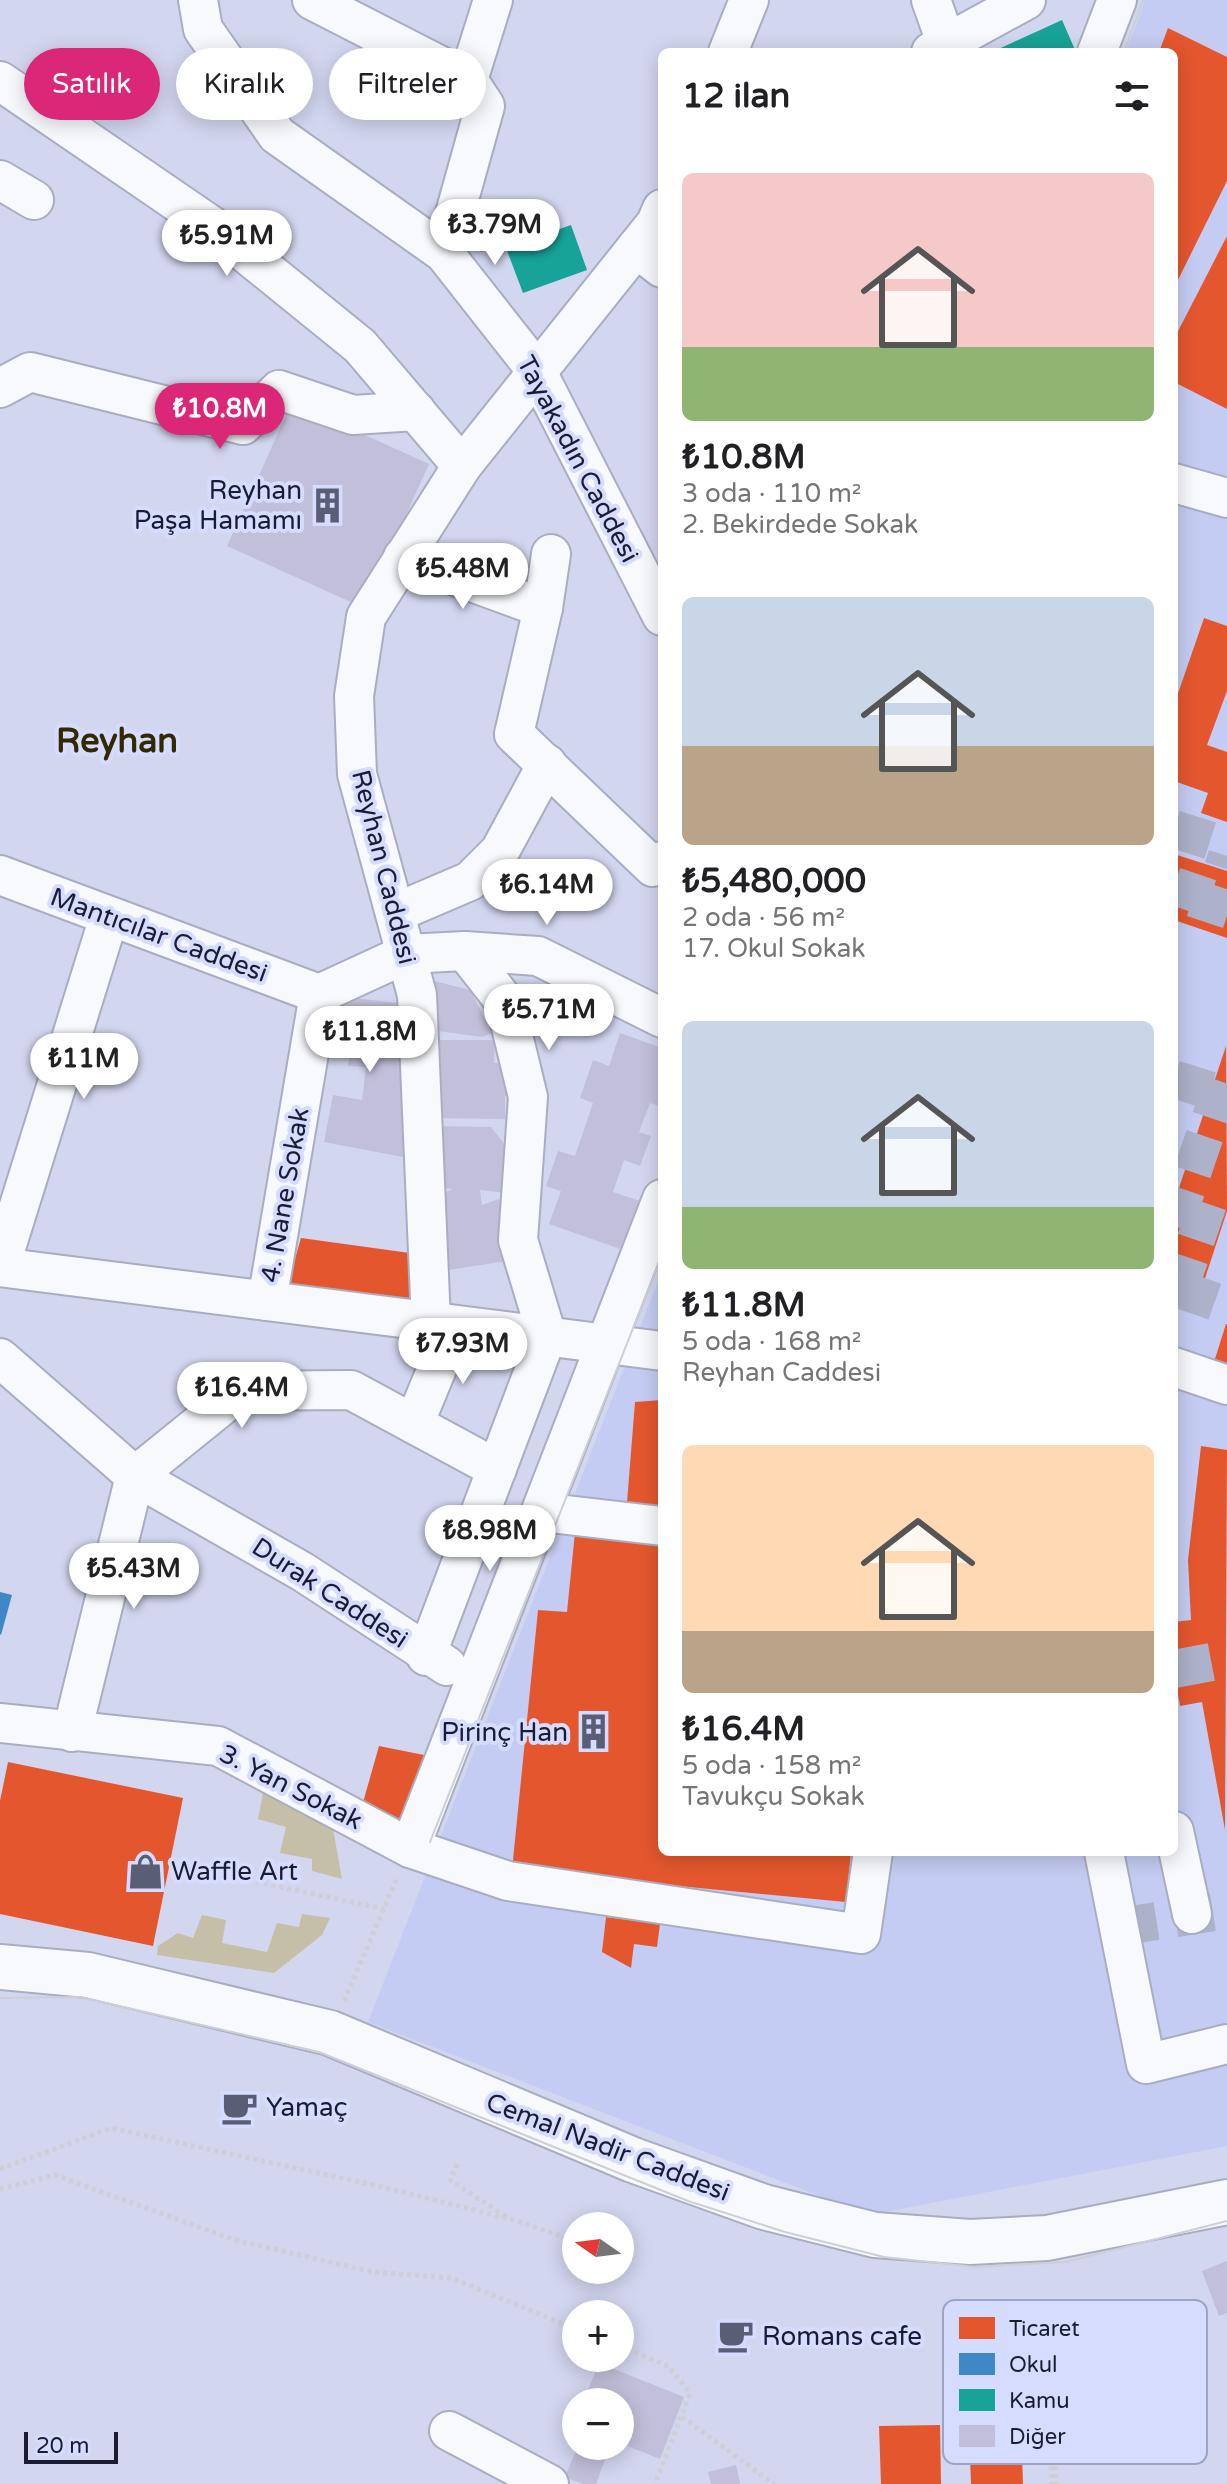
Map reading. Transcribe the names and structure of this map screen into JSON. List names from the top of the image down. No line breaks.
{"streets":{"main road":["Cemal Nadir Caddesi"],"street":["Tayakadın Caddesi","Reyhan Caddesi","Mantıcılar Caddesi","4. Nane Sokak","Durak Caddesi","3. Yan Sokak"]},"crossings":[["Tayakadın Caddesi","Reyhan Caddesi"],["Mantıcılar Caddesi","4. Nane Sokak"]],"districts":["Reyhan"],"places":{"building":["Reyhan Paşa Hamamı","Pirinç Han"],"shop":["Waffle Art"],"cafe":["Yamaç","Romans cafe"]},"legend":["Ticaret","Okul","Kamu","Diğer"],"scale_bar":"20 m","north":"left","page":{"chip":["Satılık","Kiralık","Filtreler"],"heading":"12 ilan","list":[{"name":"₺10.8M","note":"3 oda · 110 m² · 2. Bekirdede Sokak"},{"name":"₺5,480,000","note":"2 oda · 56 m² · 17. Okul Sokak"},{"name":"₺11.8M","note":"5 oda · 168 m² · Reyhan Caddesi"},{"name":"₺16.4M","note":"5 oda · 158 m² · Tavukçu Sokak"}],"price":["₺3.79M","₺5.91M","₺10.8M","₺5.48M","₺6.14M","₺5.71M","₺11.8M","₺11M","₺7.93M","₺16.4M","₺8.98M","₺5.43M"],"map_buttons":["+","−"],"scale":"20 m"}}
